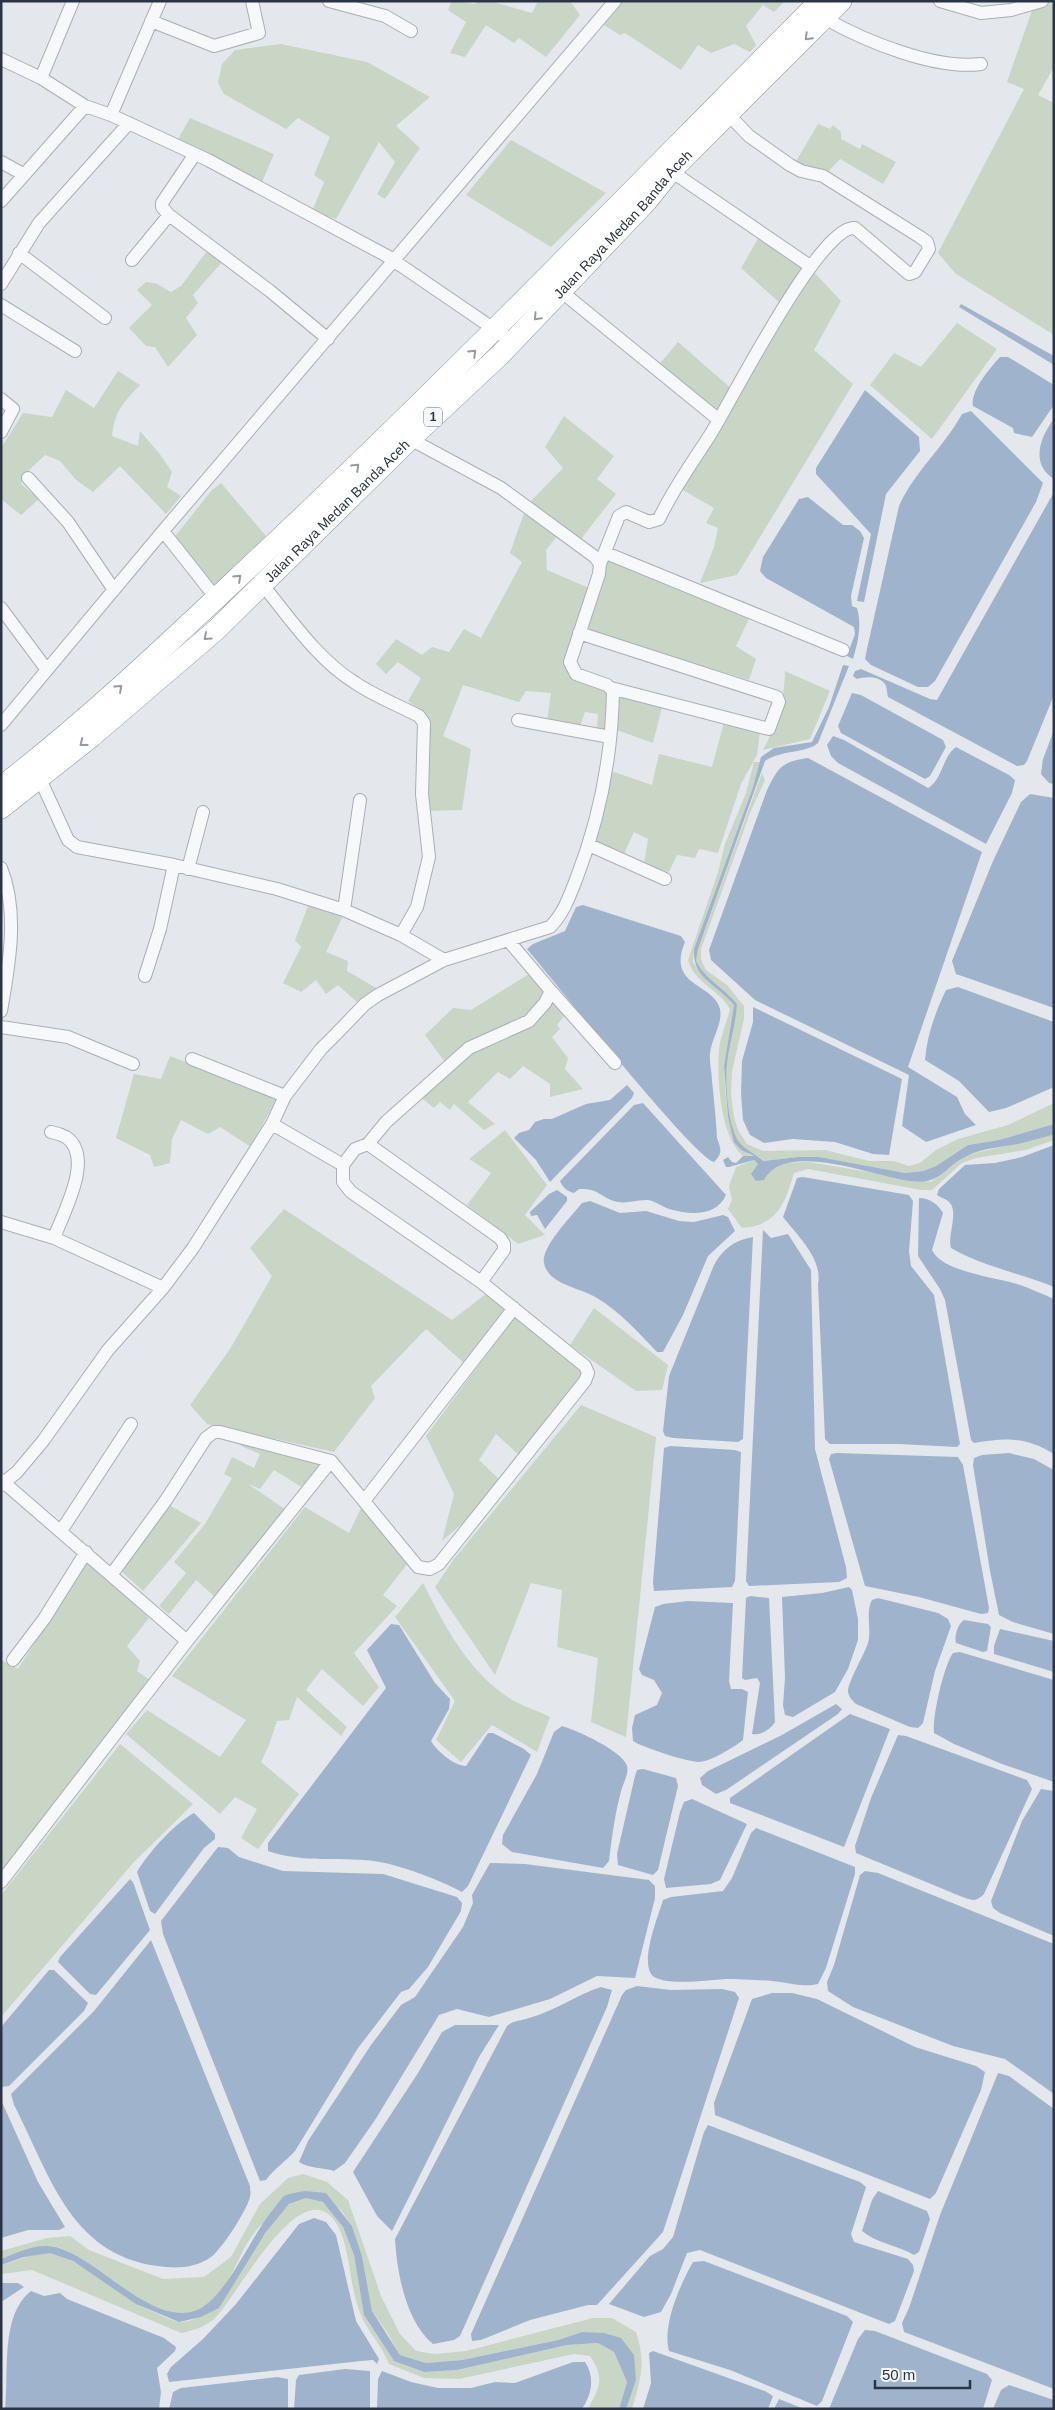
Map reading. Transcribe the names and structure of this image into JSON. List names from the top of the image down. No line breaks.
{"streets":{"highway":["Jalan Raya Medan Banda Aceh","1"]},"scale_bar":"50 m"}
